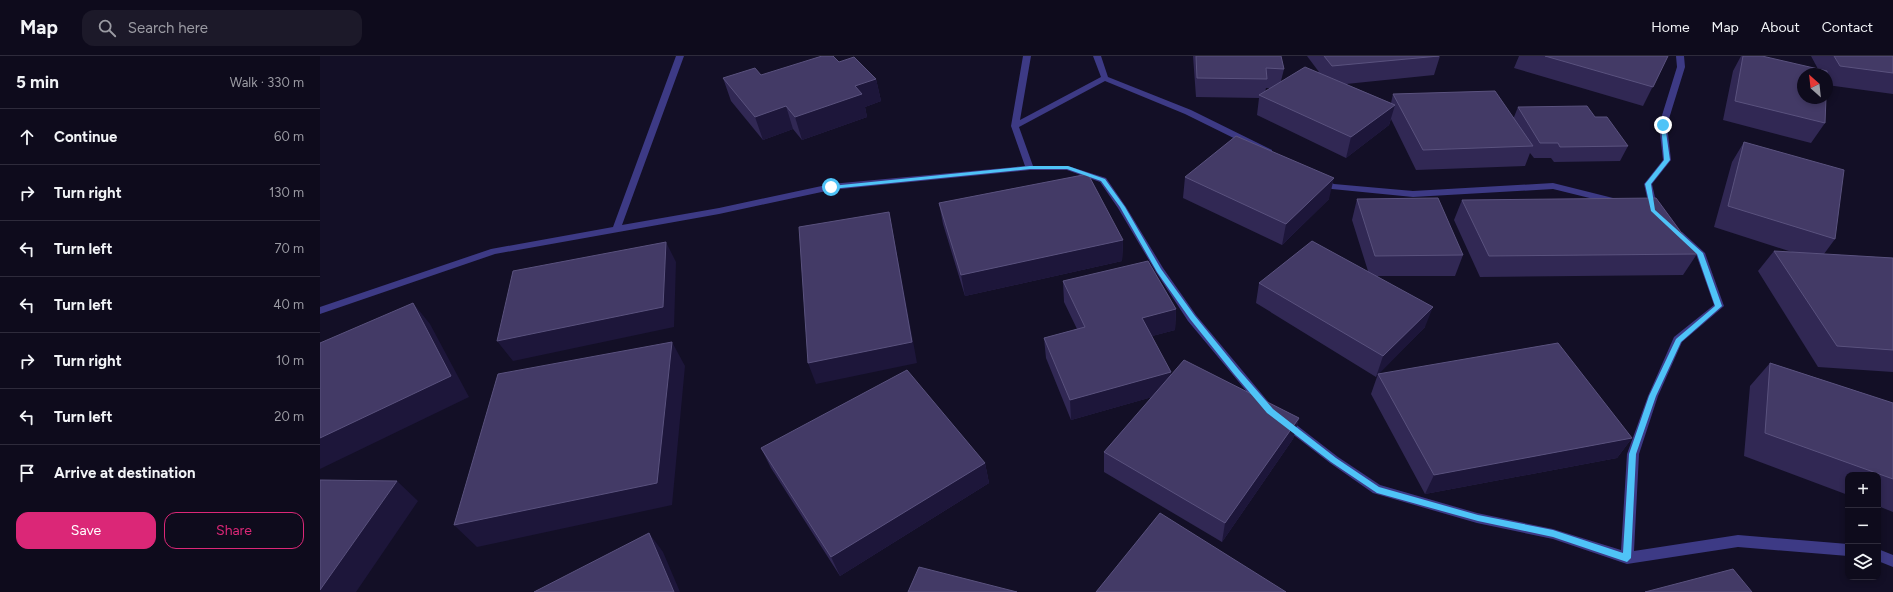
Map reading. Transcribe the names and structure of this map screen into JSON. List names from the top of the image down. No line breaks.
{"north":"top left","page":{"header":"Map","search":"Search here","nav":["Home","Map","About","Contact"],"heading":["5 min","Walk · 330 m"],"list":[["Continue","60 m"],["Turn right","130 m"],["Turn left","70 m"],["Turn left","40 m"],["Turn right","10 m"],["Turn left","20 m"],"Arrive at destination"],"map_buttons":["+","−"],"buttons":["Save","Share"]}}
